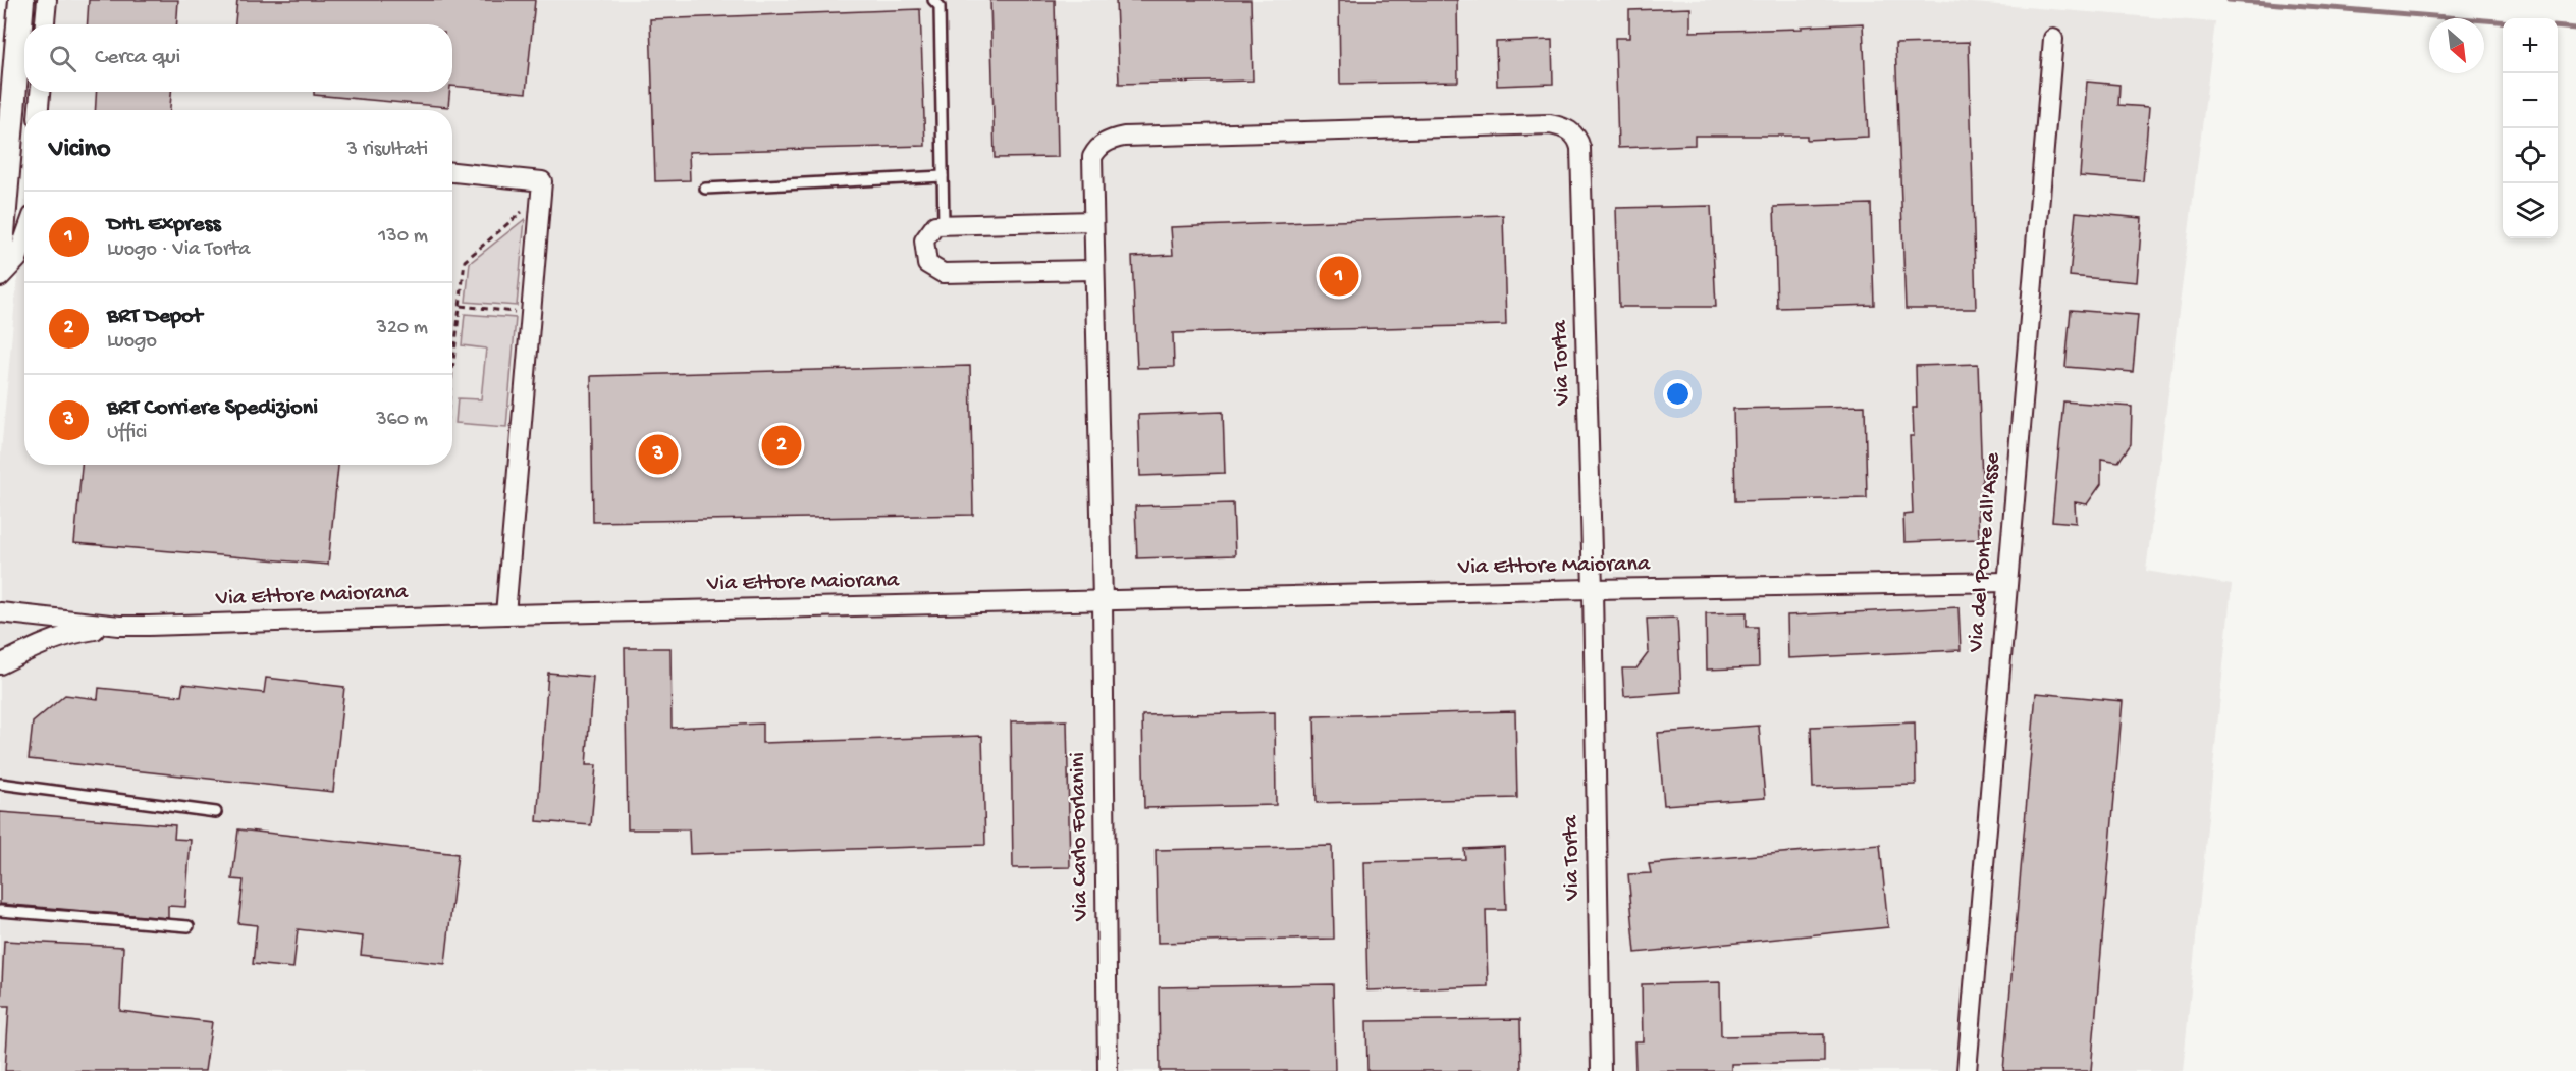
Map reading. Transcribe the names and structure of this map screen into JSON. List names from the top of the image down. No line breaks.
{"streets":{"street":["Via Torta","Via del Ponte all'Asse","Via Ettore Maiorana","Via Carlo Forlanini"]},"crossings":[["Via Torta","Via Ettore Maiorana"],["Via del Ponte all'Asse","Via Ettore Maiorana"],["Via Ettore Maiorana","Via Carlo Forlanini"]],"north":"bottom right","page":{"map_buttons":["+","−"],"search":"Cerca qui","heading":["Vicino","3 risultati"],"list":[{"mark":"1","name":"DHL Express","note":"Luogo · Via Torta","value":"130 m"},{"mark":"2","name":"BRT Depot","note":"Luogo","value":"320 m"},{"mark":"3","name":"BRT Corriere Spedizioni","note":"Uffici","value":"360 m"}],"pins":["1","2","3"]}}
